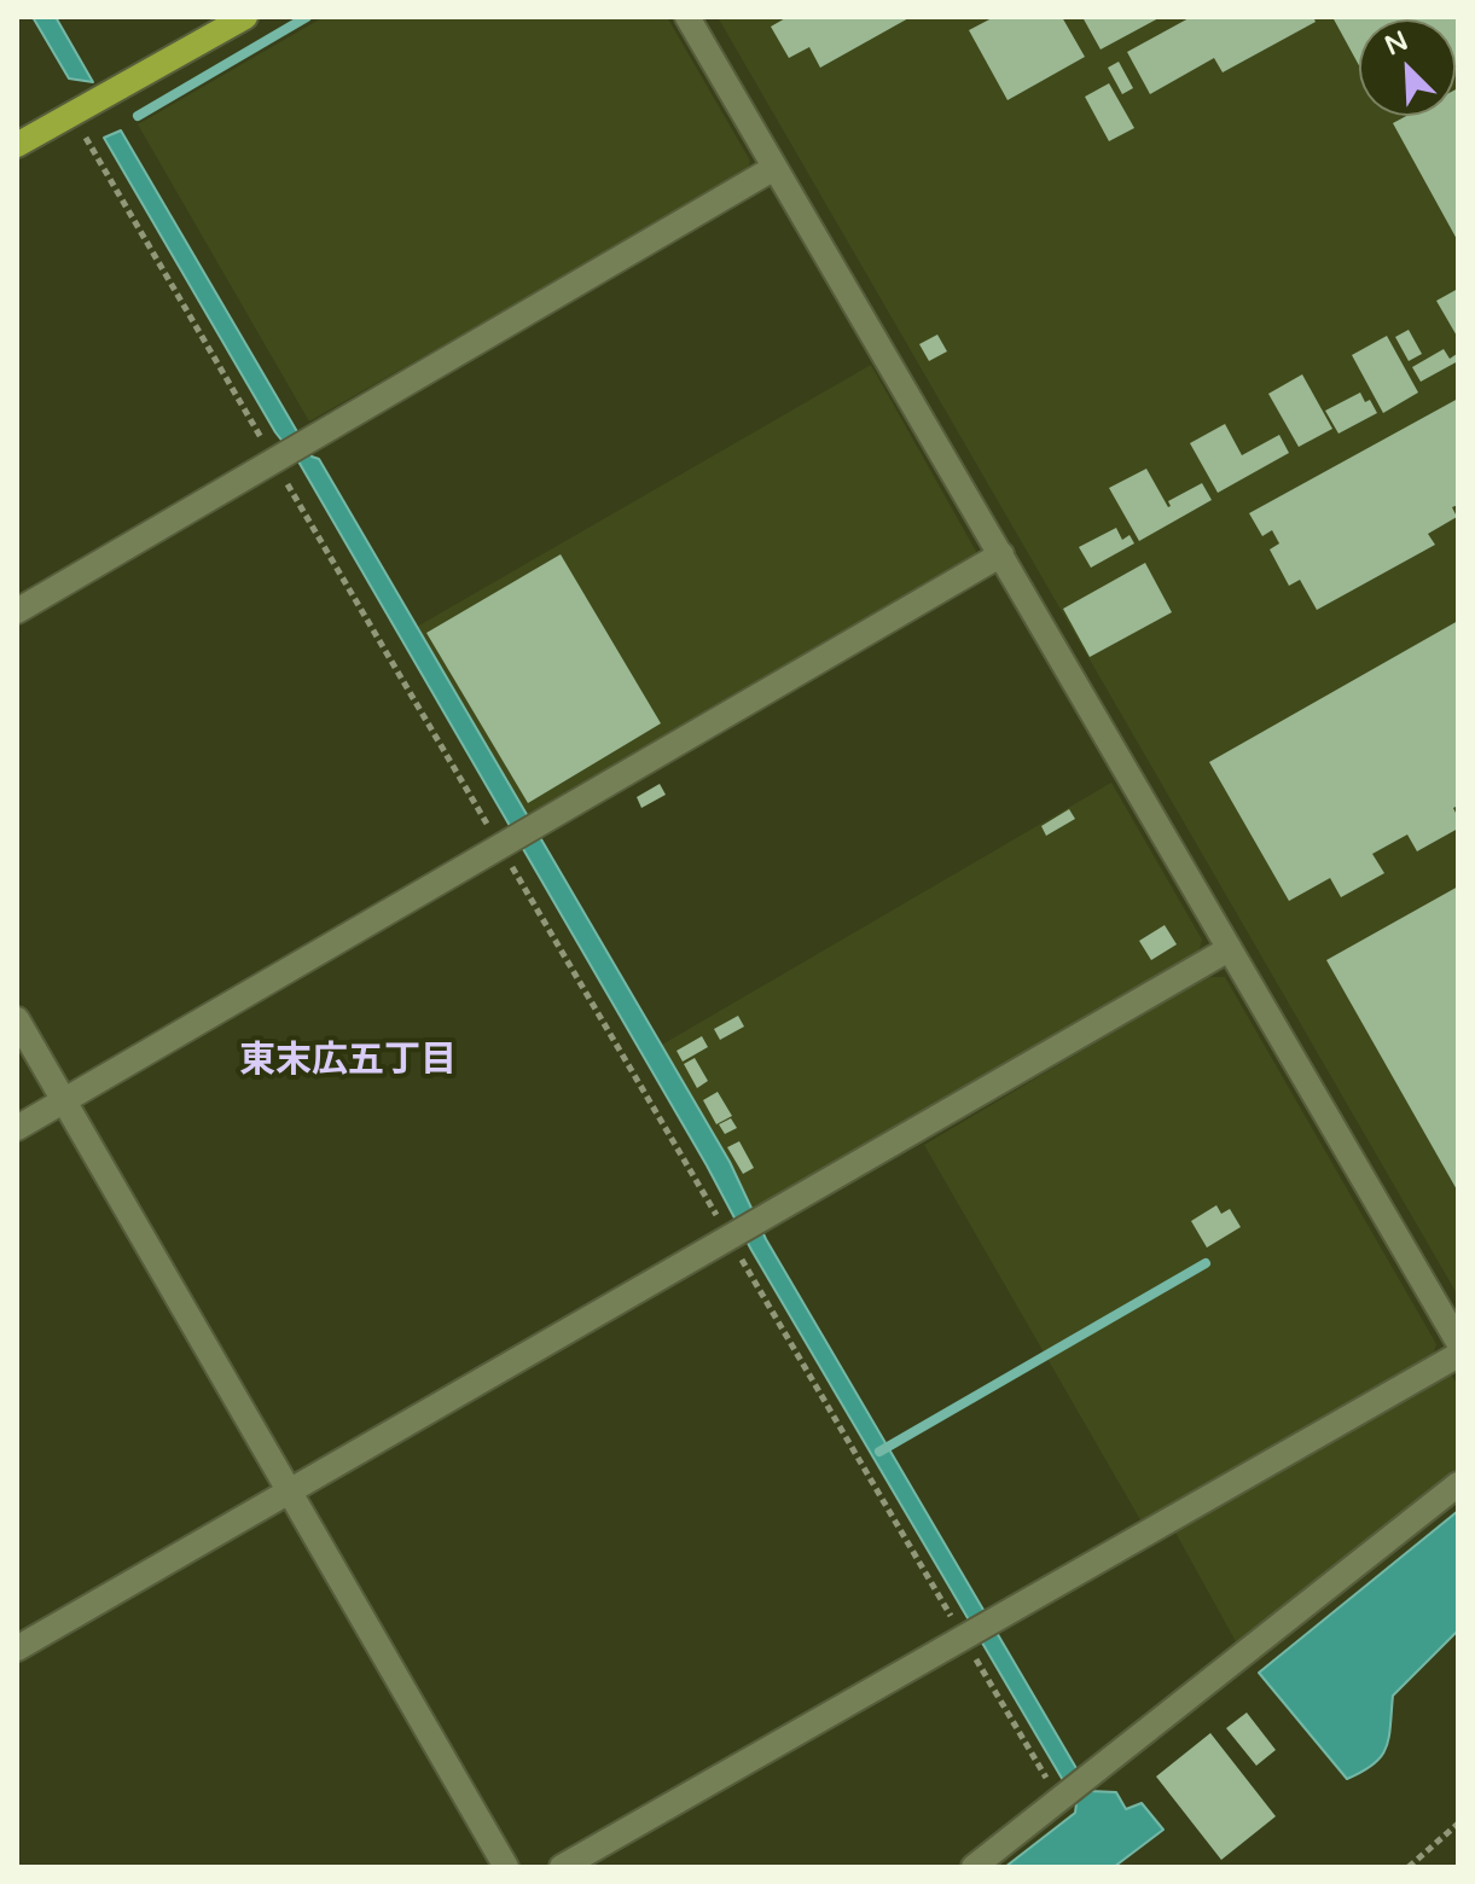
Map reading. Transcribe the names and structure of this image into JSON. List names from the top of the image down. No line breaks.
{"districts":["東末広五丁目"],"north":"top left"}
